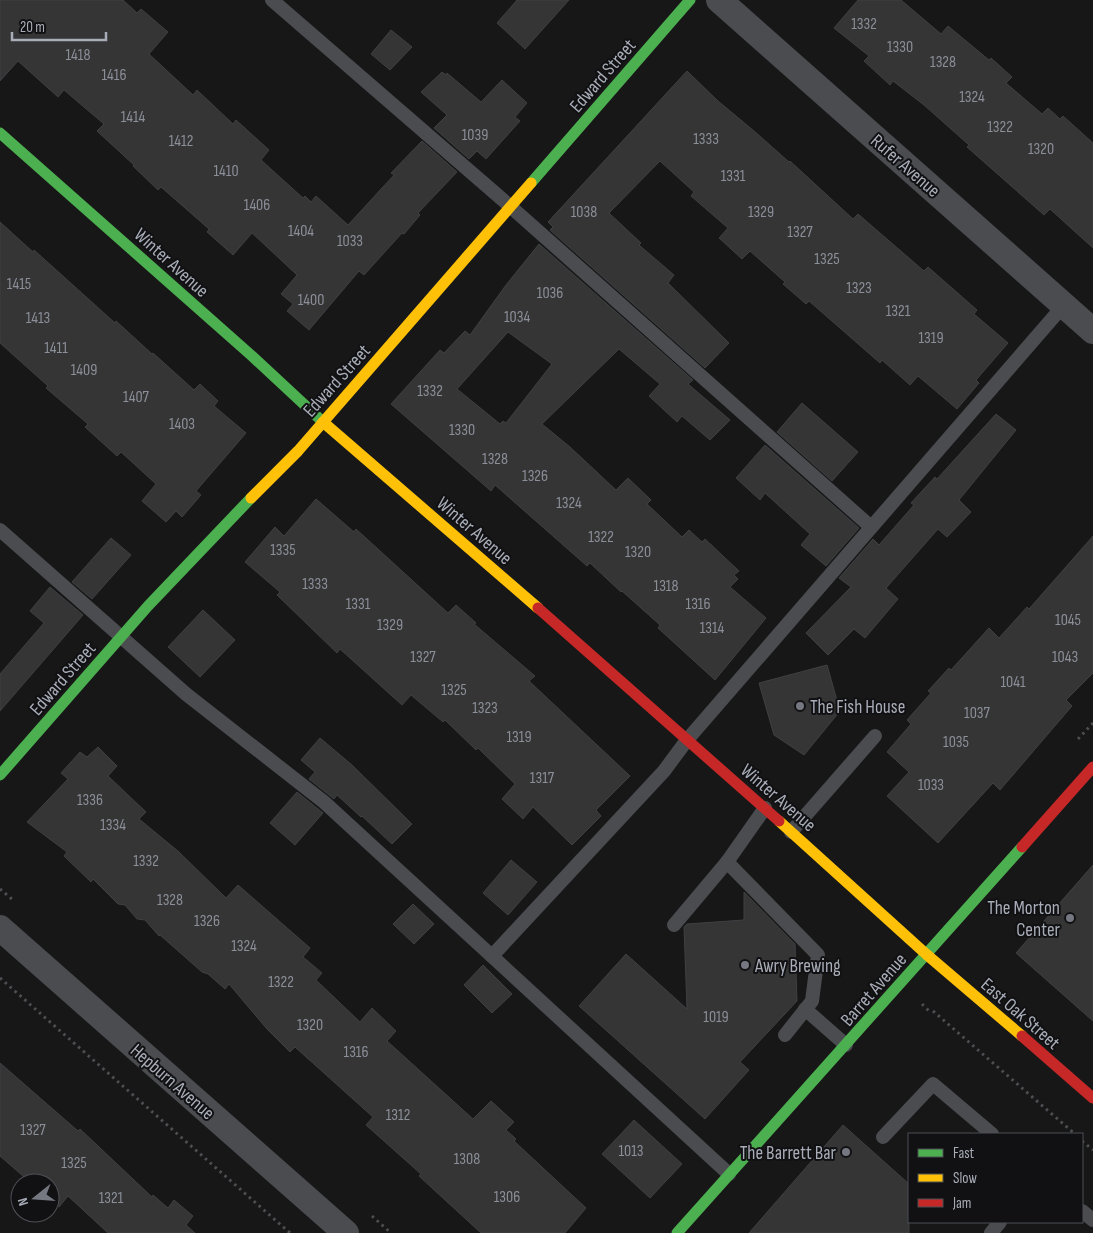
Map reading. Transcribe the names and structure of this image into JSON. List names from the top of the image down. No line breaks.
{"streets":{"street":["Edward Street","Rufer Avenue","Winter Avenue","Barret Avenue","East Oak Street","Hepburn Avenue"]},"crossings":[["Edward Street","Winter Avenue"],["Winter Avenue","Barret Avenue"],["Winter Avenue","East Oak Street"],["Barret Avenue","East Oak Street"]],"places":["The Fish House","The Morton Center","Awry Brewing","The Barrett Bar"],"house_numbers":["1332","1330","1418","1328","1416","1324","1414","1322","1039","1333","1412","1320","1410","1331","1406","1038","1329","1404","1327","1033","1325","1415","1323","1036","1400","1321","1034","1413","1319","1411","1409","1332","1407","1403","1330","1328","1326","1324","1322","1335","1320","1333","1318","1331","1316","1045","1329","1314","1327","1043","1041","1325","1323","1037","1319","1035","1317","1033","1336","1334","1332","1328","1326","1324","1322","1019","1320","1316","1312","1327","1013","1308","1325","1306","1321"],"legend":["Fast","Slow","Jam"],"scale_bar":"20 m","north":"left"}
